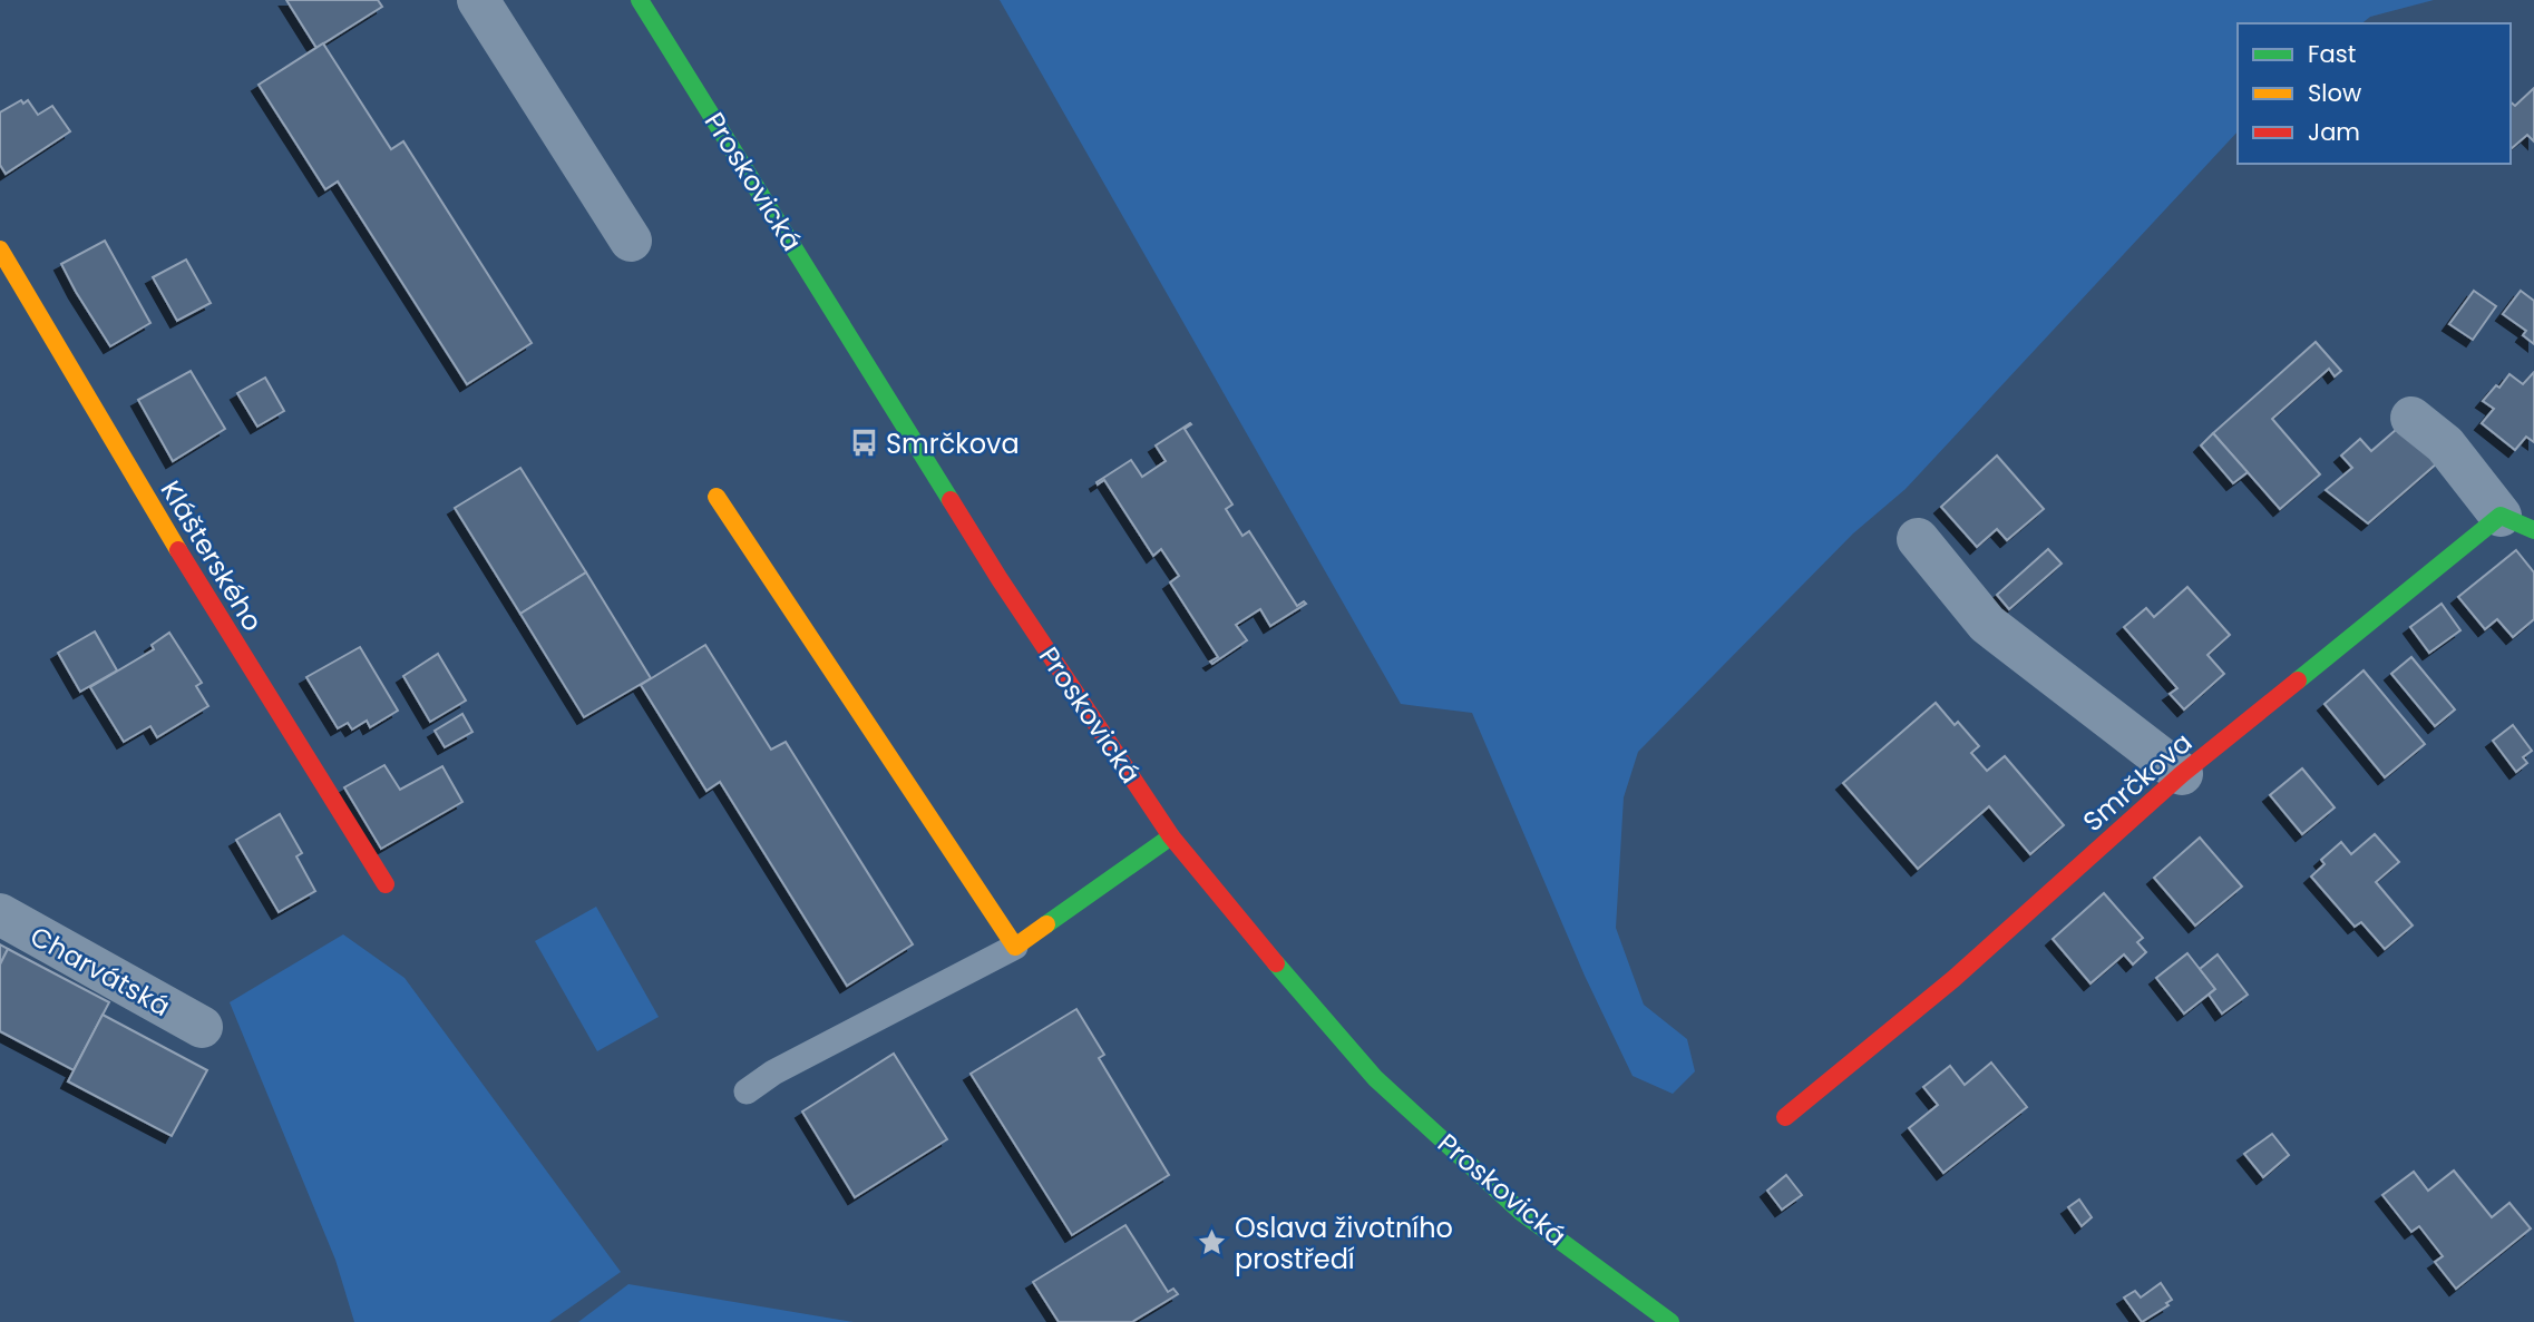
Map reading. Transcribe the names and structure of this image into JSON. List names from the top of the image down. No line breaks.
{"streets":{"street":["Proskovická","Klášterského","Smrčkova","Charvátská"]},"places":{"bus stop":["Smrčkova"],"place":["Oslava životního prostředí"]},"legend":["Fast","Slow","Jam"]}
